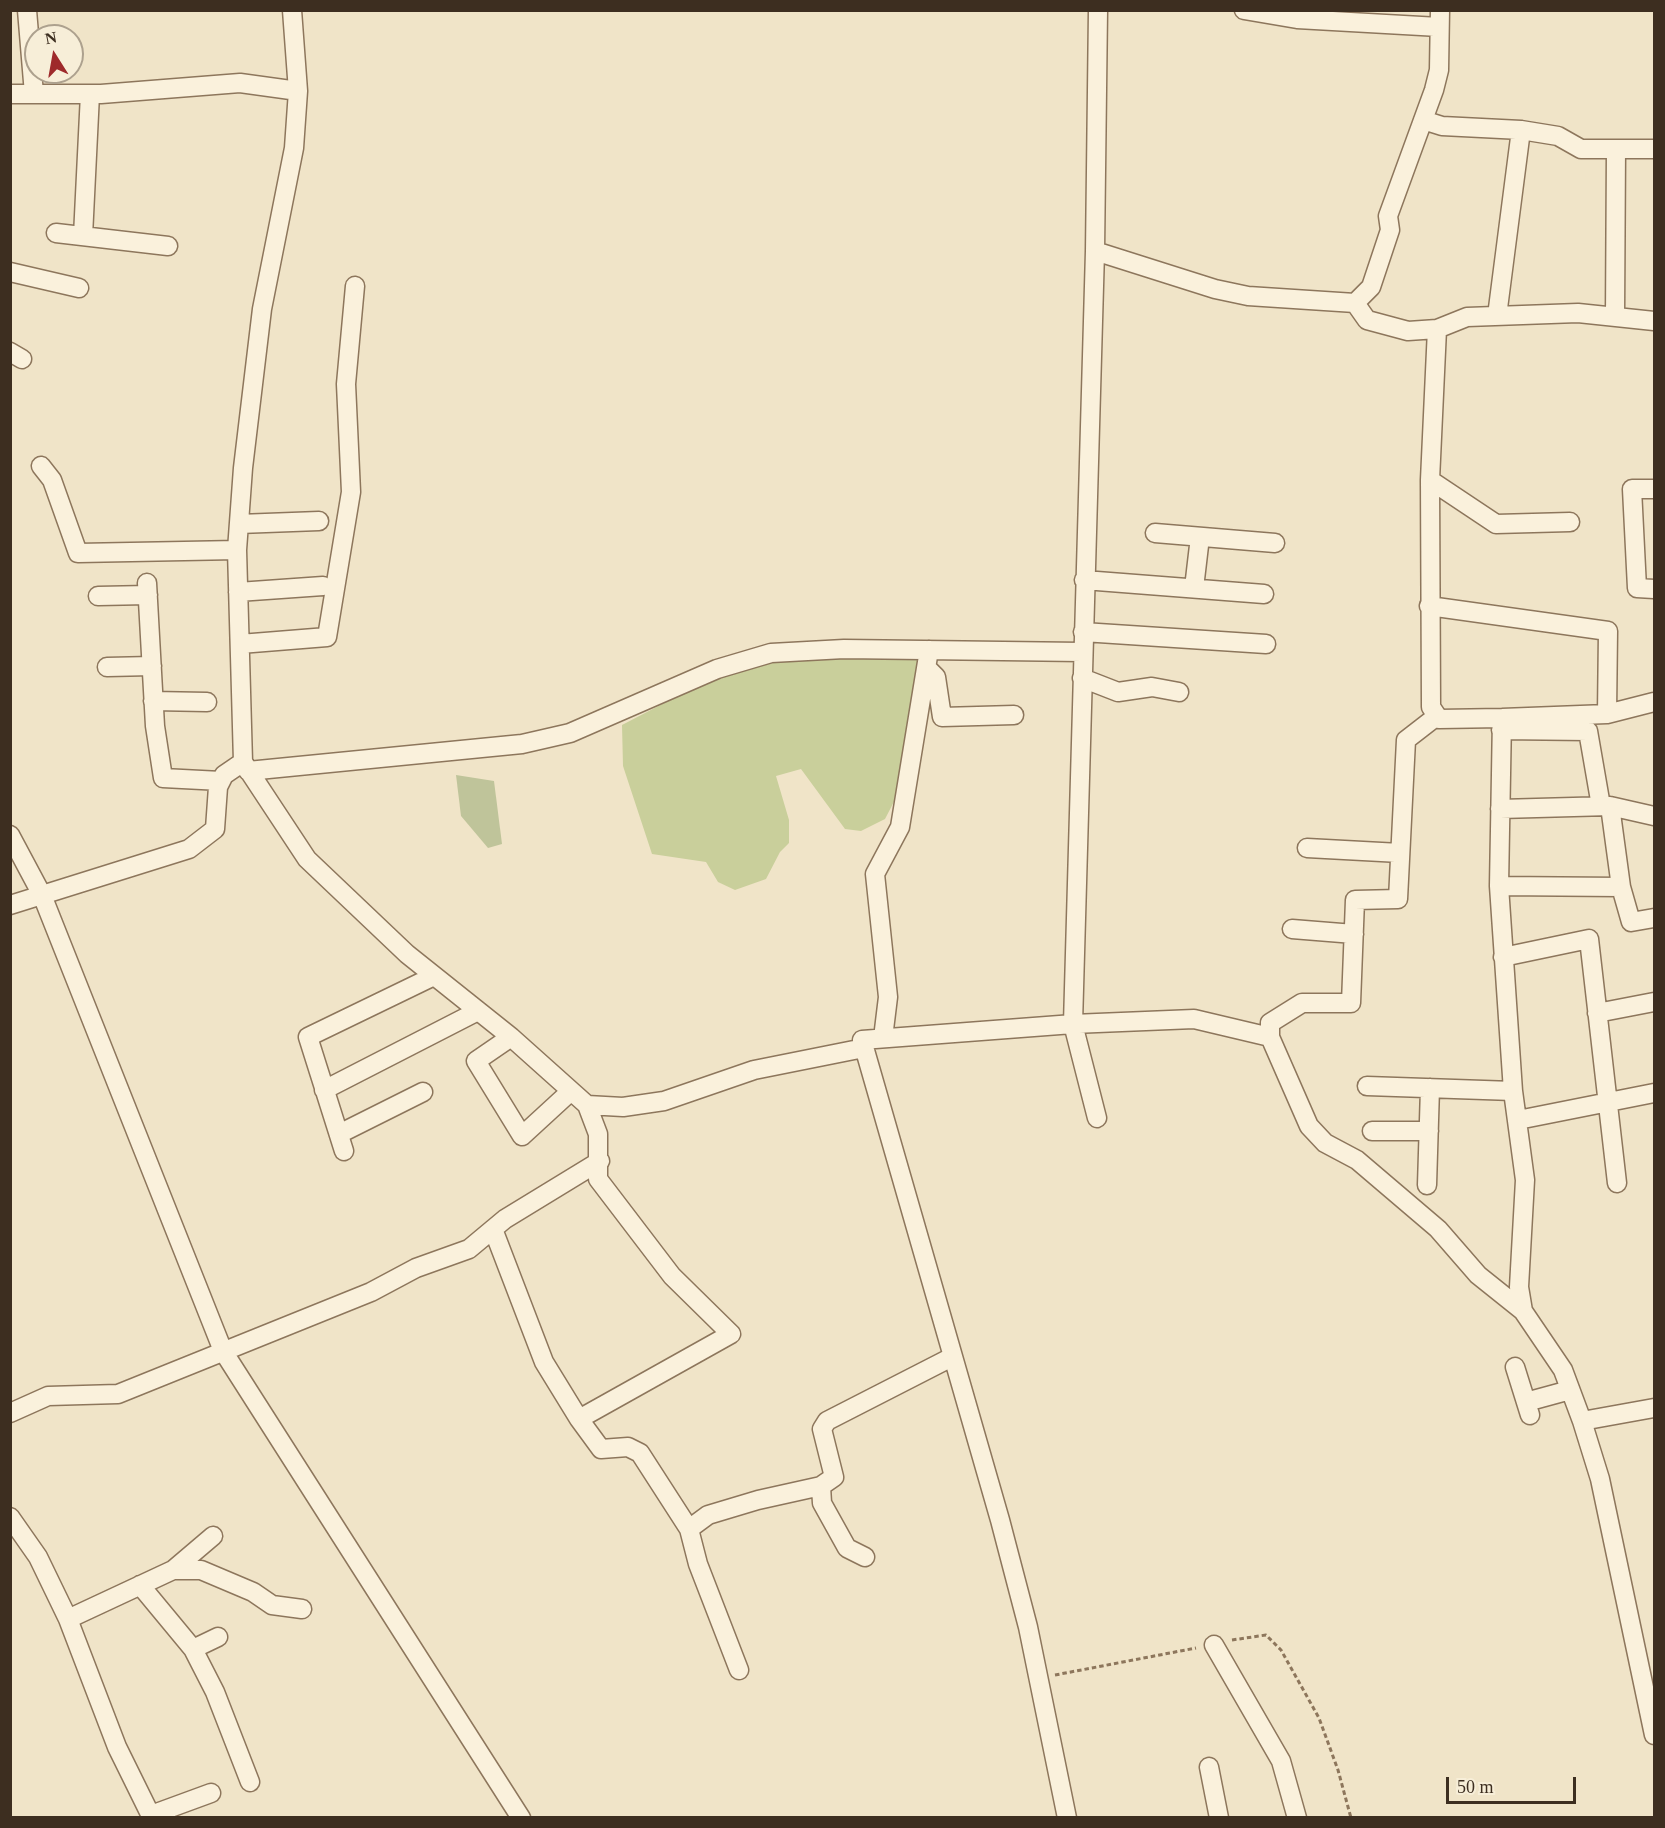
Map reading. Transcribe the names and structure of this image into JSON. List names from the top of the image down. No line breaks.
{"scale_bar":"50 m","north":"top"}
